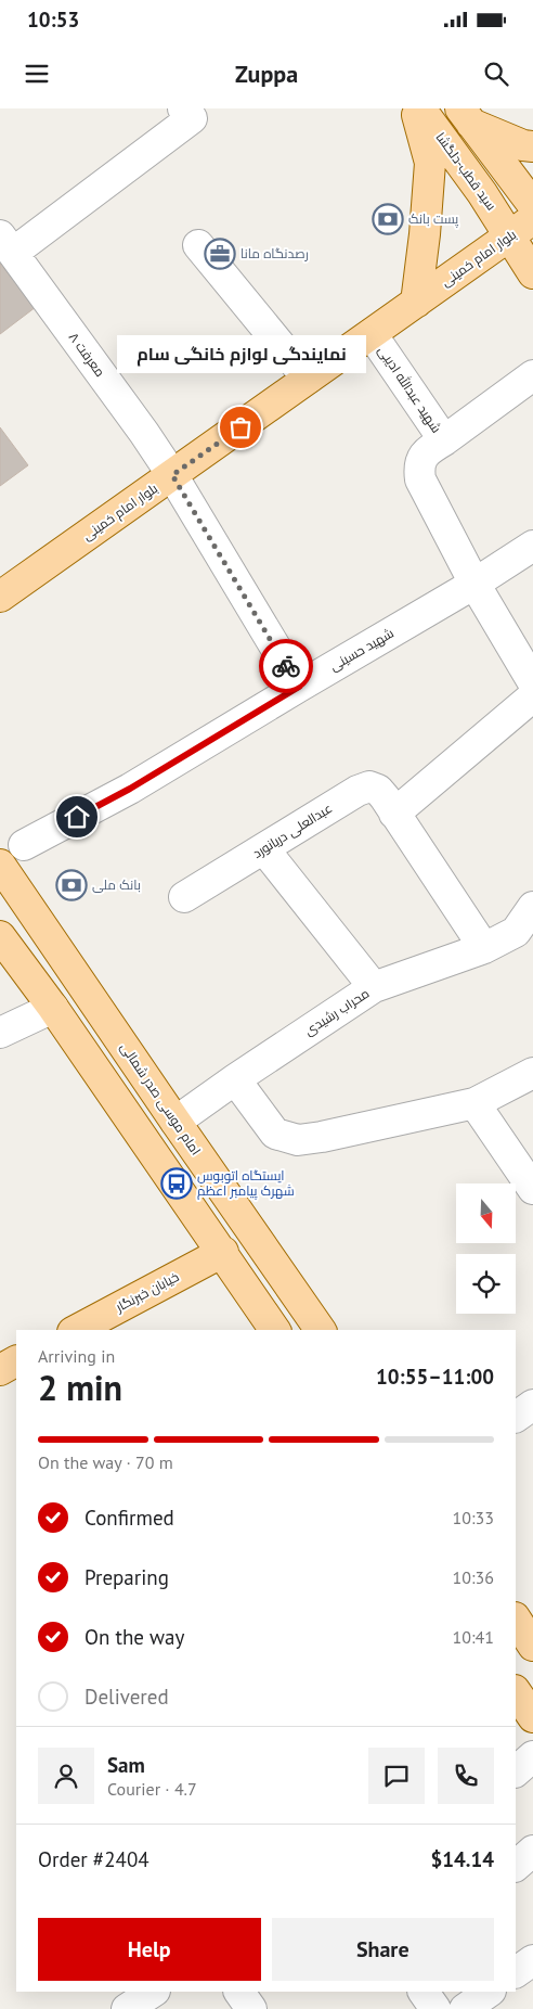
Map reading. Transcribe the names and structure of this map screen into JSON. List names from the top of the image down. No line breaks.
{"streets":{"main road":["سید قطب-دلگشا","بلوار امام خمینی","امام موسی صدر شمالی","خیابان خبرنگار"],"street":["معرفت ۸","شهید عبدالله ادیبی","شهید حسینی","عبدالعلی دریانورد","محراب رشیدی"]},"crossings":[["سید قطب-دلگشا","بلوار امام خمینی"],["بلوار امام خمینی","معرفت ۸"],["بلوار امام خمینی","شهید عبدالله ادیبی"],["معرفت ۸","شهید حسینی"],["شهید عبدالله ادیبی","شهید حسینی"],["عبدالعلی دریانورد","محراب رشیدی"],["محراب رشیدی","امام موسی صدر شمالی"]],"places":{"bank":["پست بانک","بانک ملی"],"office":["رصدنگاه مانا"],"other":["نمایندگی لوازم خانگی سام"],"bus stop":["ایستگاه اتوبوس شهرک پیامبر اعظم"]},"north":"bottom","page":{"status":"10:53","header":"Zuppa","bubble":"نمایندگی لوازم خانگی سام","heading":["2 min","Arriving in","10:55–11:00"],"panel":["Sam","Courier · 4.7","Order #2404","$14.14"],"bar":"On the way · 70 m","list":[["Confirmed","10:33"],["Preparing","10:36"],["On the way","10:41"],"Delivered"],"buttons":["Help","Share"]}}
